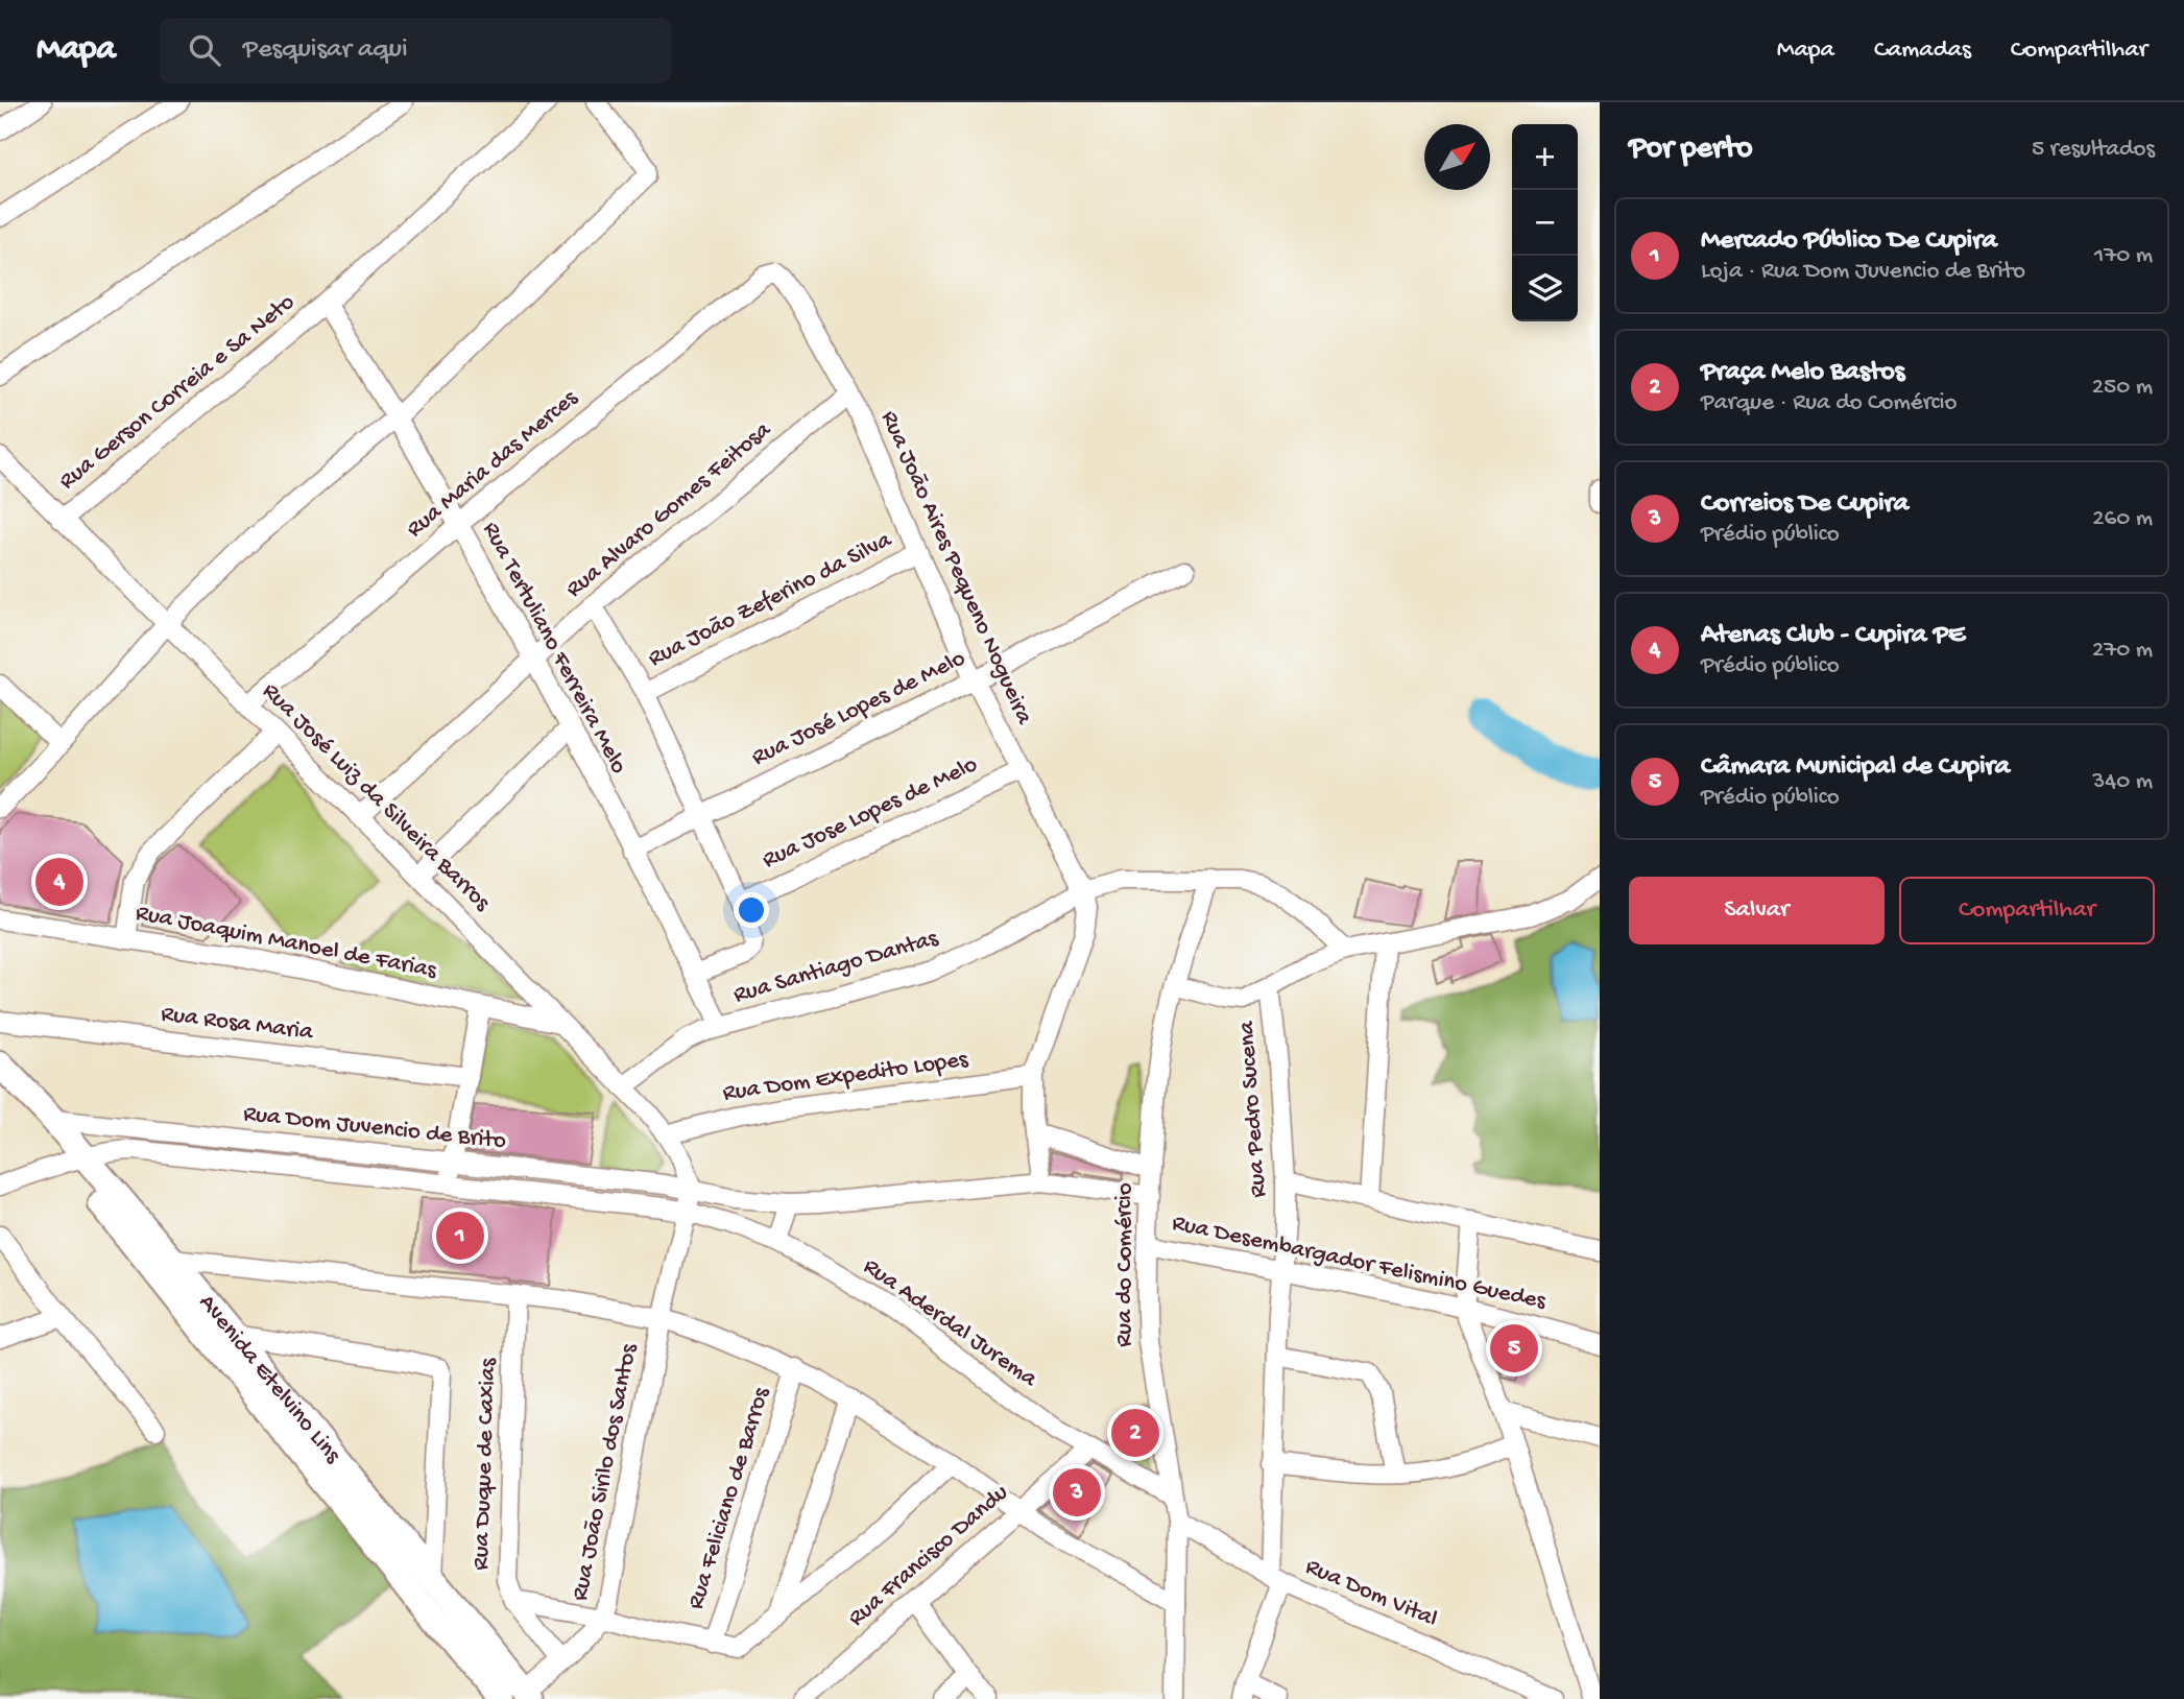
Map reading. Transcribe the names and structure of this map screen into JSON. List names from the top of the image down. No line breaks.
{"streets":{"main road":["Avenida Etelvino Lins"],"street":["Rua Gerson Correia e Sa Neto","Rua Maria das Merces","Rua Alvaro Gomes Feitosa","Rua João Aires Pequeno Nogueira","Rua João Zeferino da Silva","Rua Tertuliano Ferreira Melo","Rua José Lopes de Melo","Rua José Luiz da Silveira Barros","Rua Jose Lopes de Melo","Rua Joaquim Manoel de Farias","Rua Santiago Dantas","Rua Rosa Maria","Rua Dom Expedito Lopes","Rua Pedro Sucena","Rua Dom Juvencio de Brito","Rua Desembargador Felismino Guedes","Rua do Comércio","Rua Aderdal Jurema","Rua Duque de Caxias","Rua João Sirilo dos Santos","Rua Feliciano de Barros","Rua Francisco Dandu","Rua Dom Vital"]},"crossings":[["Rua Gerson Correia e Sa Neto","Rua Tertuliano Ferreira Melo"],["Rua Gerson Correia e Sa Neto","Rua José Luiz da Silveira Barros"],["Rua Maria das Merces","Rua João Aires Pequeno Nogueira"],["Rua Maria das Merces","Rua Tertuliano Ferreira Melo"],["Rua Maria das Merces","Rua José Luiz da Silveira Barros"],["Rua Alvaro Gomes Feitosa","Rua João Aires Pequeno Nogueira"],["Rua Alvaro Gomes Feitosa","Rua Tertuliano Ferreira Melo"],["Rua Alvaro Gomes Feitosa","Rua José Luiz da Silveira Barros"],["Rua João Aires Pequeno Nogueira","Rua João Zeferino da Silva"],["Rua João Aires Pequeno Nogueira","Rua José Lopes de Melo"],["Rua João Aires Pequeno Nogueira","Rua Jose Lopes de Melo"],["Rua João Aires Pequeno Nogueira","Rua Santiago Dantas"],["Rua Tertuliano Ferreira Melo","Rua José Lopes de Melo"],["Rua Tertuliano Ferreira Melo","Rua Santiago Dantas"],["Rua José Luiz da Silveira Barros","Rua Joaquim Manoel de Farias"],["Rua José Luiz da Silveira Barros","Rua Santiago Dantas"],["Rua José Luiz da Silveira Barros","Rua Dom Expedito Lopes"],["Rua José Luiz da Silveira Barros","Rua Dom Juvencio de Brito"],["Rua José Luiz da Silveira Barros","Rua João Sirilo dos Santos"],["Rua Santiago Dantas","Rua do Comércio"],["Rua Pedro Sucena","Rua Desembargador Felismino Guedes"],["Rua Pedro Sucena","Rua Dom Vital"],["Rua Dom Juvencio de Brito","Rua do Comércio"],["Rua Dom Juvencio de Brito","Rua Aderdal Jurema"],["Rua Dom Juvencio de Brito","Avenida Etelvino Lins"],["Rua Dom Juvencio de Brito","Rua João Sirilo dos Santos"],["Rua Desembargador Felismino Guedes","Rua do Comércio"],["Rua do Comércio","Rua Aderdal Jurema"],["Rua do Comércio","Rua Dom Vital"],["Rua Aderdal Jurema","Rua João Sirilo dos Santos"],["Rua Aderdal Jurema","Rua Francisco Dandu"],["Avenida Etelvino Lins","Rua João Sirilo dos Santos"],["Rua Duque de Caxias","Rua João Sirilo dos Santos"]],"north":"top right","page":{"header":"Mapa","search":"Pesquisar aqui","nav":["Mapa","Camadas","Compartilhar"],"heading":["Por perto","5 resultados"],"map_buttons":["+","−"],"list":[{"mark":"1","name":"Mercado Público De Cupira","note":"Loja · Rua Dom Juvencio de Brito","value":"170 m"},{"mark":"2","name":"Praça Melo Bastos","note":"Parque · Rua do Comércio","value":"250 m"},{"mark":"3","name":"Correios De Cupira","note":"Prédio público","value":"260 m"},{"mark":"4","name":"Atenas Club - Cupira PE","note":"Prédio público","value":"270 m"},{"mark":"5","name":"Câmara Municipal de Cupira","note":"Prédio público","value":"340 m"}],"pins":["4","1","5","2","3"],"buttons":["Salvar","Compartilhar"]}}
